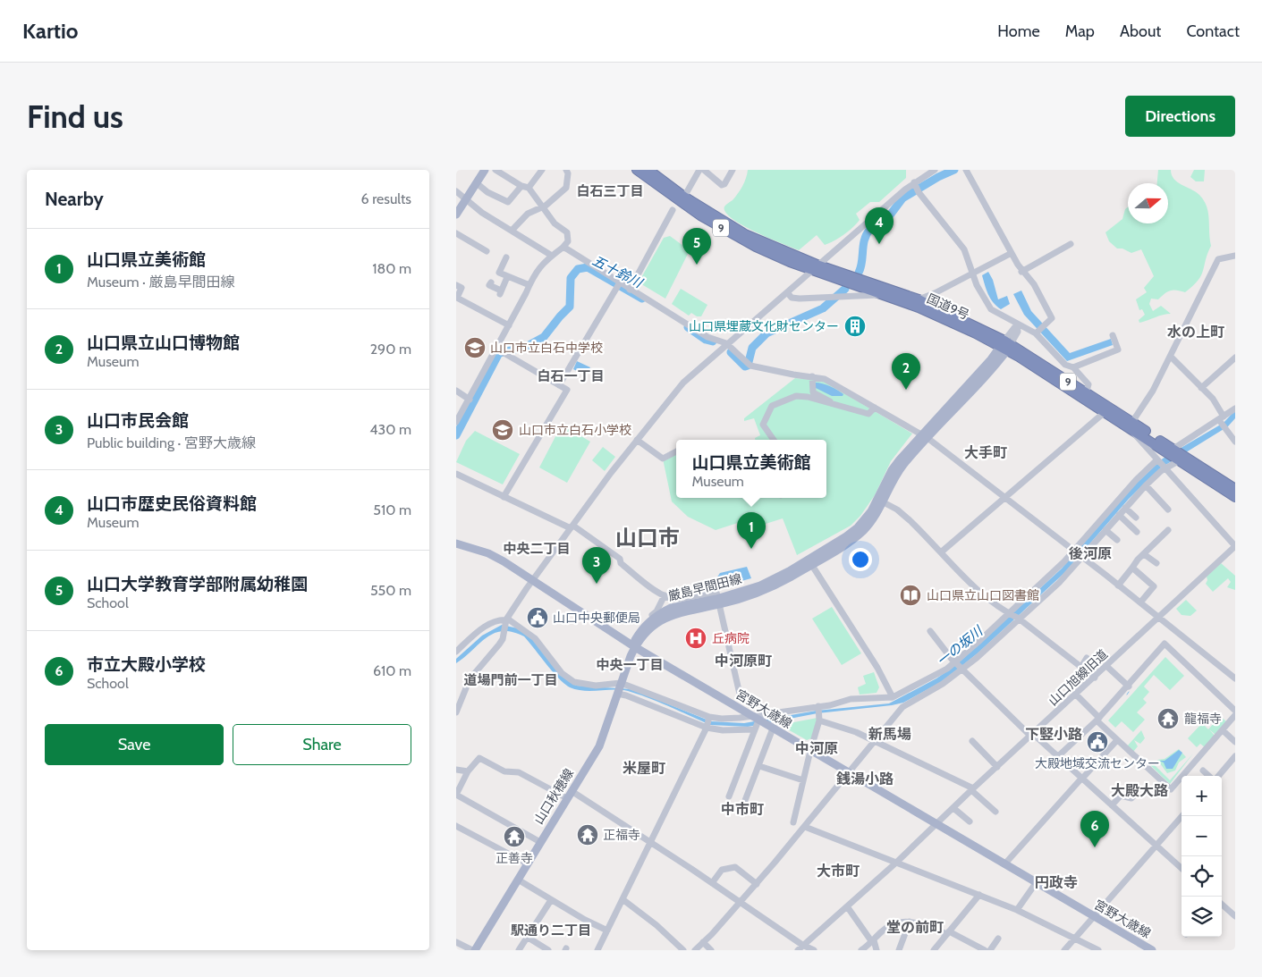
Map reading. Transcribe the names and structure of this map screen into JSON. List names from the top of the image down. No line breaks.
{"streets":{"highway":["9","国道9号"],"main road":["厳島早間田線","宮野大歳線","山口秋穂線"],"street":["山口旭線旧道"]},"crossings":[["国道9号","厳島早間田線"],["厳島早間田線","宮野大歳線"],["厳島早間田線","山口秋穂線"],["山口旭線旧道","宮野大歳線"],["宮野大歳線","山口秋穂線"]],"districts":["白石三丁目","水の上町","白石一丁目","大手町","山口市","中央二丁目","後河原","中河原町","中央一丁目","道場門前一丁目","新馬場","下竪小路","中河原","米屋町","銭湯小路","大殿大路","中市町","大市町","円政寺","堂の前町","駅通り二丁目"],"water":["五十鈴川","一の坂川"],"places":{"building":["山口県埋蔵文化財センター"],"school or university":["山口市立白石中学校","山口市立白石小学校"],"library":["山口県立山口図書館"],"public building":["山口中央郵便局","大殿地域交流センター"],"hospital":["丘病院"],"temple":["龍福寺","正福寺","正善寺"]},"north":"right","page":{"header":"Kartio","nav":["Home","Map","About","Contact"],"buttons":["Directions",["Save","Share"]],"title":"Find us","heading":["Nearby","6 results"],"pins":["4","5","2","1","3","6"],"list":[{"mark":"1","name":"山口県立美術館","note":"Museum · 厳島早間田線","value":"180 m"},{"mark":"2","name":"山口県立山口博物館","note":"Museum","value":"290 m"},{"mark":"3","name":"山口市民会館","note":"Public building · 宮野大歳線","value":"430 m"},{"mark":"4","name":"山口市歴史民俗資料館","note":"Museum","value":"510 m"},{"mark":"5","name":"山口大学教育学部附属幼稚園","note":"School","value":"550 m"},{"mark":"6","name":"市立大殿小学校","note":"School","value":"610 m"}],"popup":["山口県立美術館","Museum"],"map_buttons":["+","−"]}}
